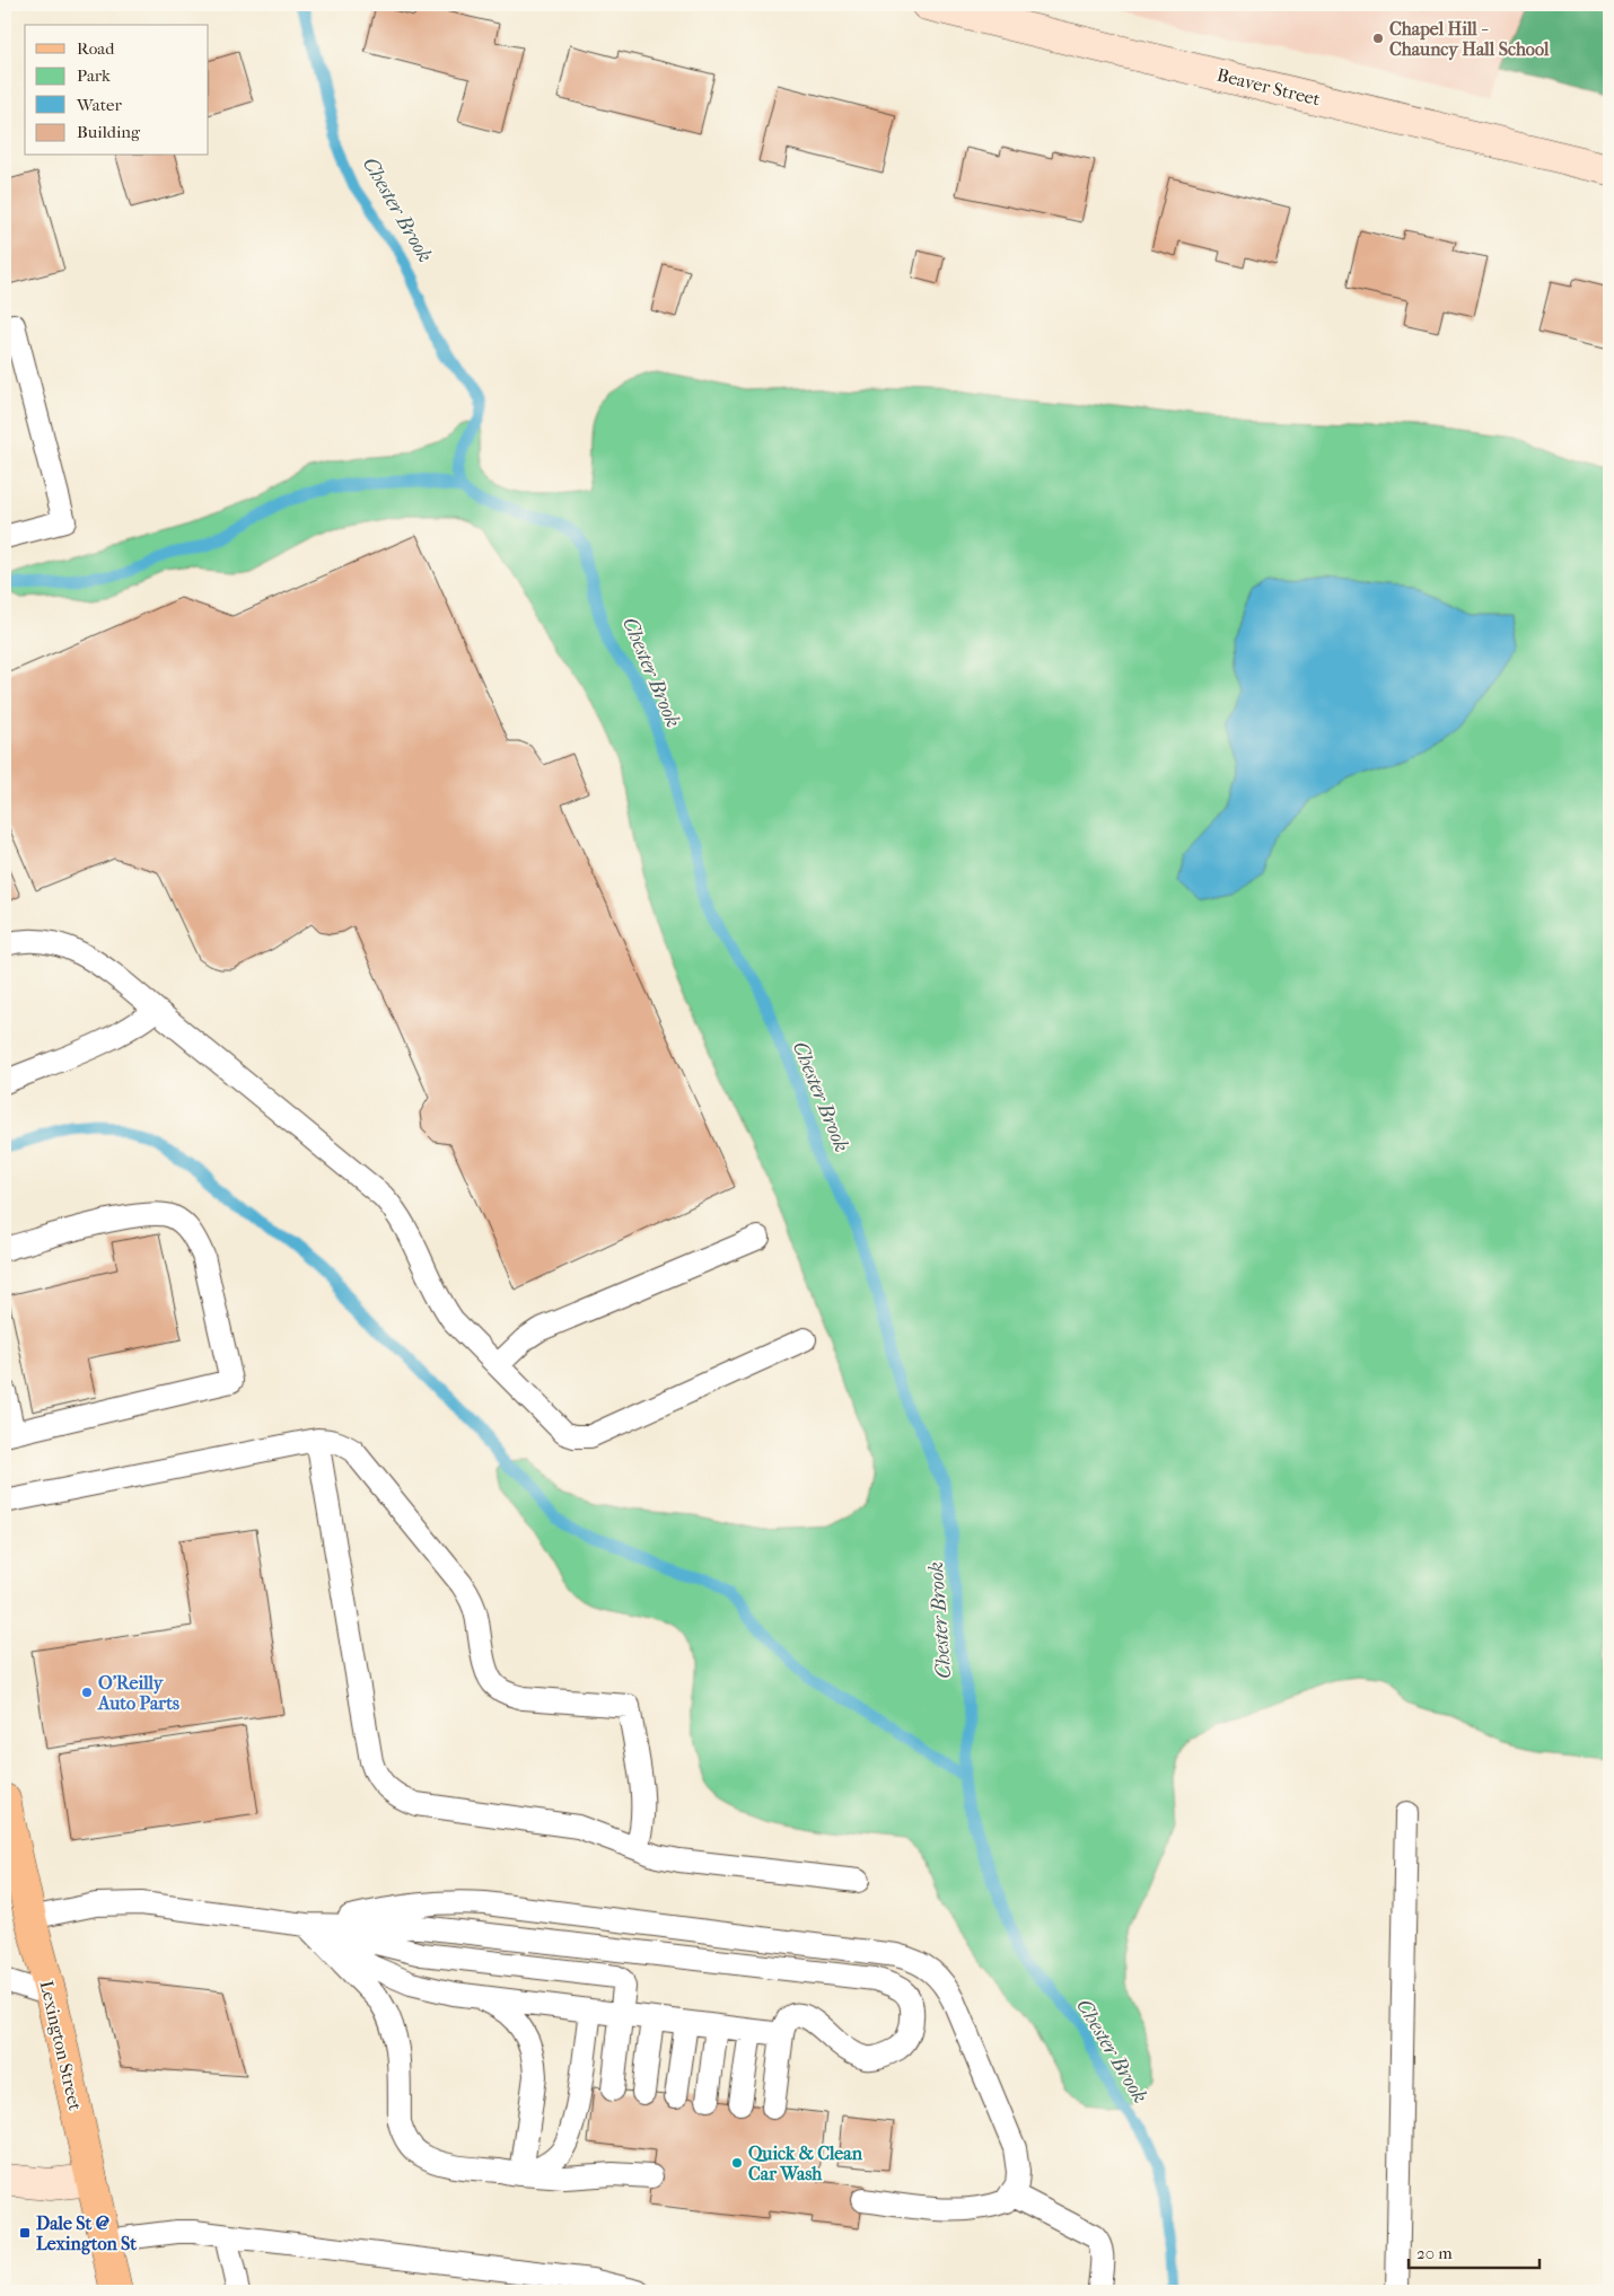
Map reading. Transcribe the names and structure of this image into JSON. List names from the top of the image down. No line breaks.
{"streets":{"main road":["Beaver Street","Lexington Street"]},"water":["Chester Brook"],"places":{"other":["Chapel Hill - Chauncy Hall School","O'Reilly Auto Parts","Quick & Clean Car Wash"],"transit":["Dale St @ Lexington St"]},"legend":["Road","Park","Water","Building"],"scale_bar":"20 m"}
